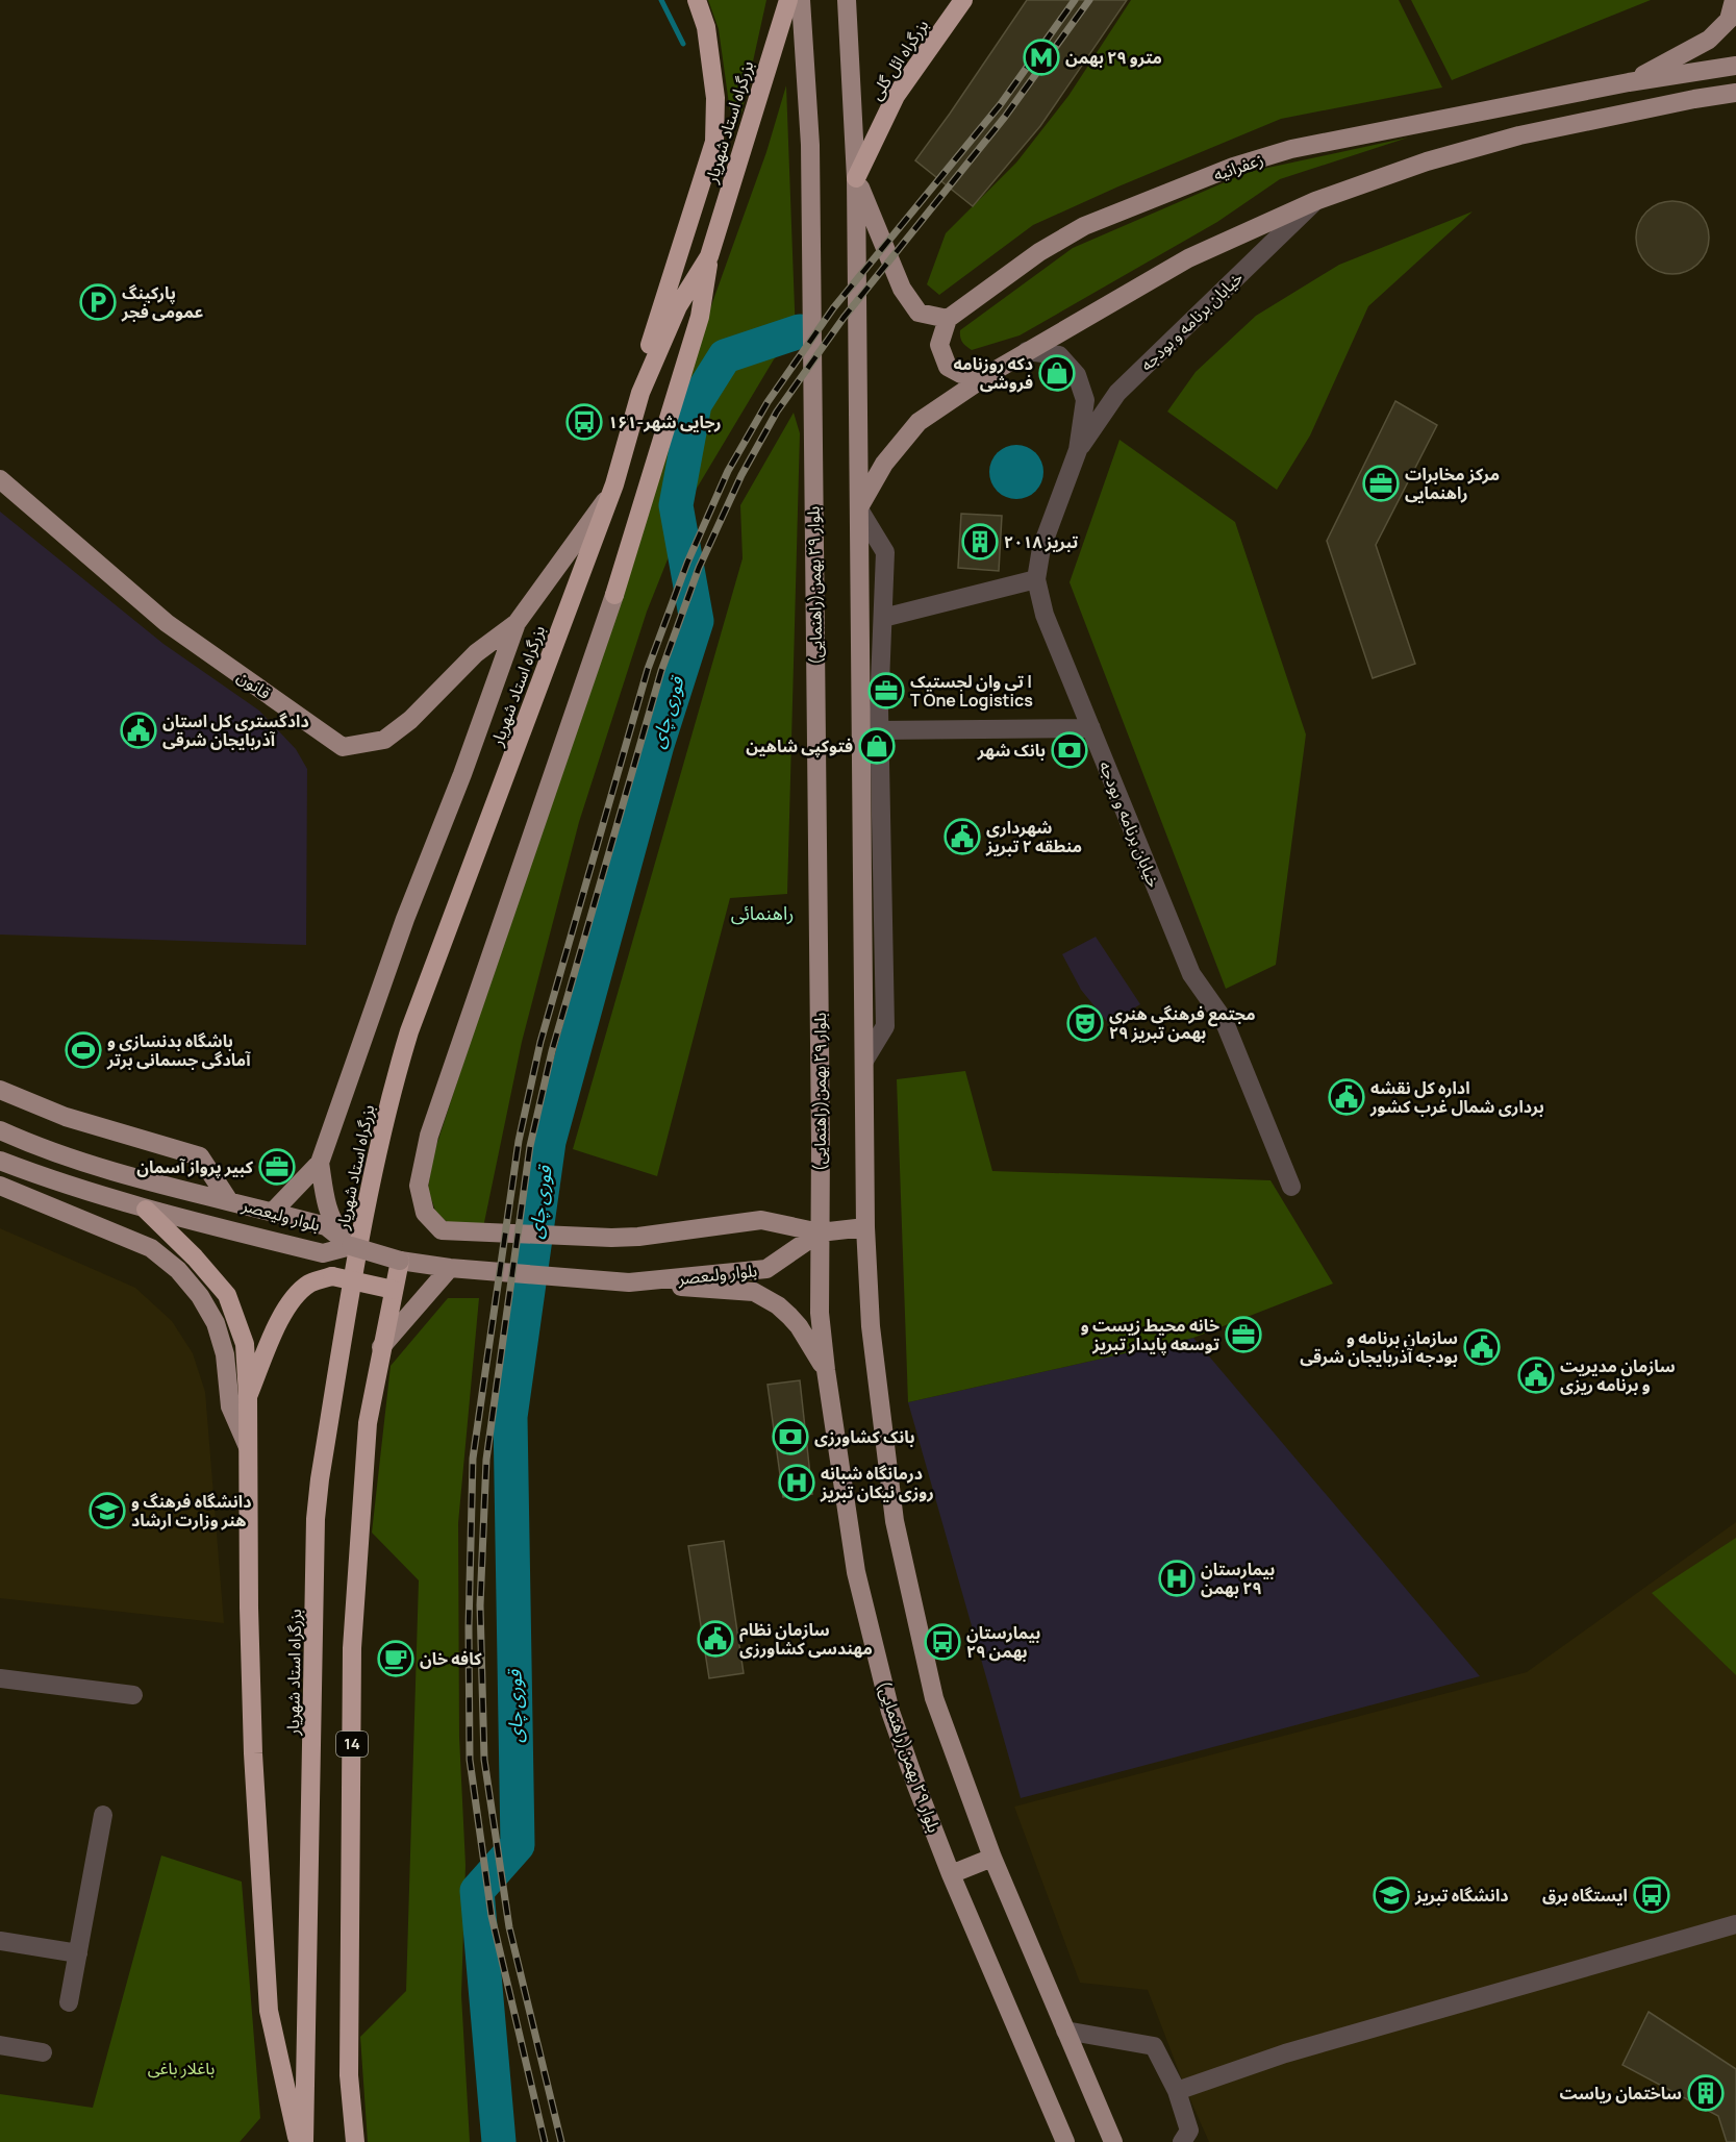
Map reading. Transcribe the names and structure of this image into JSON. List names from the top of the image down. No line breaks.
{"streets":{"highway":["بزرگراه ائل گلی","بزرگراه استاد شهریار","14"],"main road":["زعفرانیه","بلوار ٢٩ بهمن(راهنمایی)","قانون","بلوار ولیعصر","بلوار ولىعصر"],"street":["خیابان برنامه و بودجه"]},"crossings":[["بلوار ٢٩ بهمن(راهنمایی)","بلوار ولىعصر"],["بلوار ولیعصر","بلوار ولىعصر"]],"districts":["راهنمائی"],"water":["قوری چای"],"parks":["باغلار باغی"],"places":{"metro station":["مترو ۲۹ بهمن"],"parking":["پارکینگ عمومی فجر"],"shop":["دکه روزنامه فروشی","فتوکپی شاهین"],"bus stop":["۱۶۱-رجایی شهر","بیمارستان ۲۹ بهمن","ایستگاه برق"],"office":["مرکز مخابرات راهنمایی","تی وان لجستیک | T One Logistics","کبیر پرواز آسمان","خانه محیط زیست و توسعه پایدار تبریز"],"building":["تبریز ۲۰۱۸","ساختمان ریاست"],"public building":["دادگستری کل استان آذربایجان شرقی","شهرداری منطقه ۲ تبریز","اداره کل نقشه برداری شمال غرب کشور","سازمان برنامه و بودجه آذربایجان شرقی","سازمان مدیریت و برنامه ریزی","سازمان نظام مهندسی کشاورزی"],"bank":["بانک شهر","بانک کشاورزی"],"theatre":["مجتمع فرهنگی هنری ۲۹ بهمن تبریز"],"sports":["باشگاه بدنسازی و آمادگی جسمانی برتر"],"hospital":["درمانگاه شبانه روزی نیکان تبریز","بیمارستان ٢٩ بهمن"],"school or university":["دانشگاه فرهنگ و هنر وزارت ارشاد","دانشگاه تبریز"],"cafe":["کافه خان"]}}
